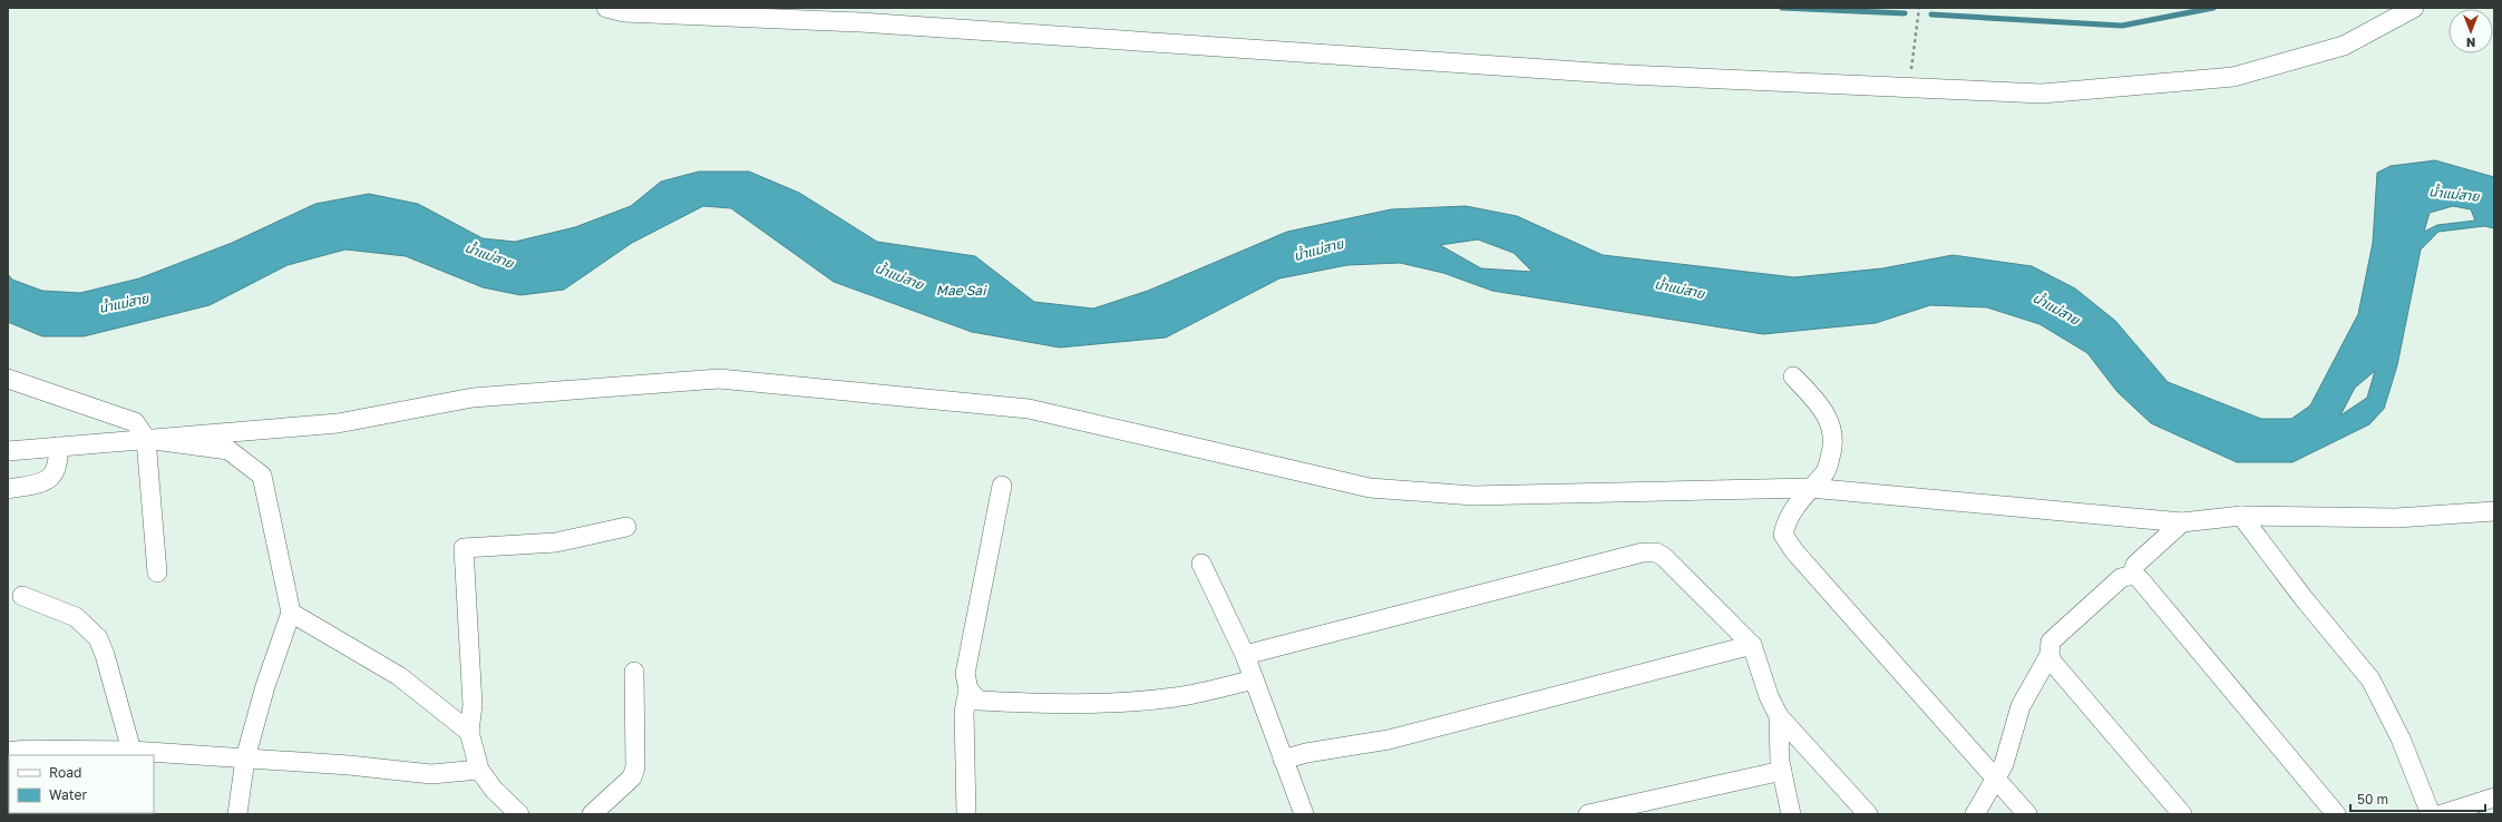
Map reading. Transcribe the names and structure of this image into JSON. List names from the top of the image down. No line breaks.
{"water":["น้ำแม่สาย","Mae Sai"],"legend":["Road","Water"],"scale_bar":"50 m","north":"bottom"}
